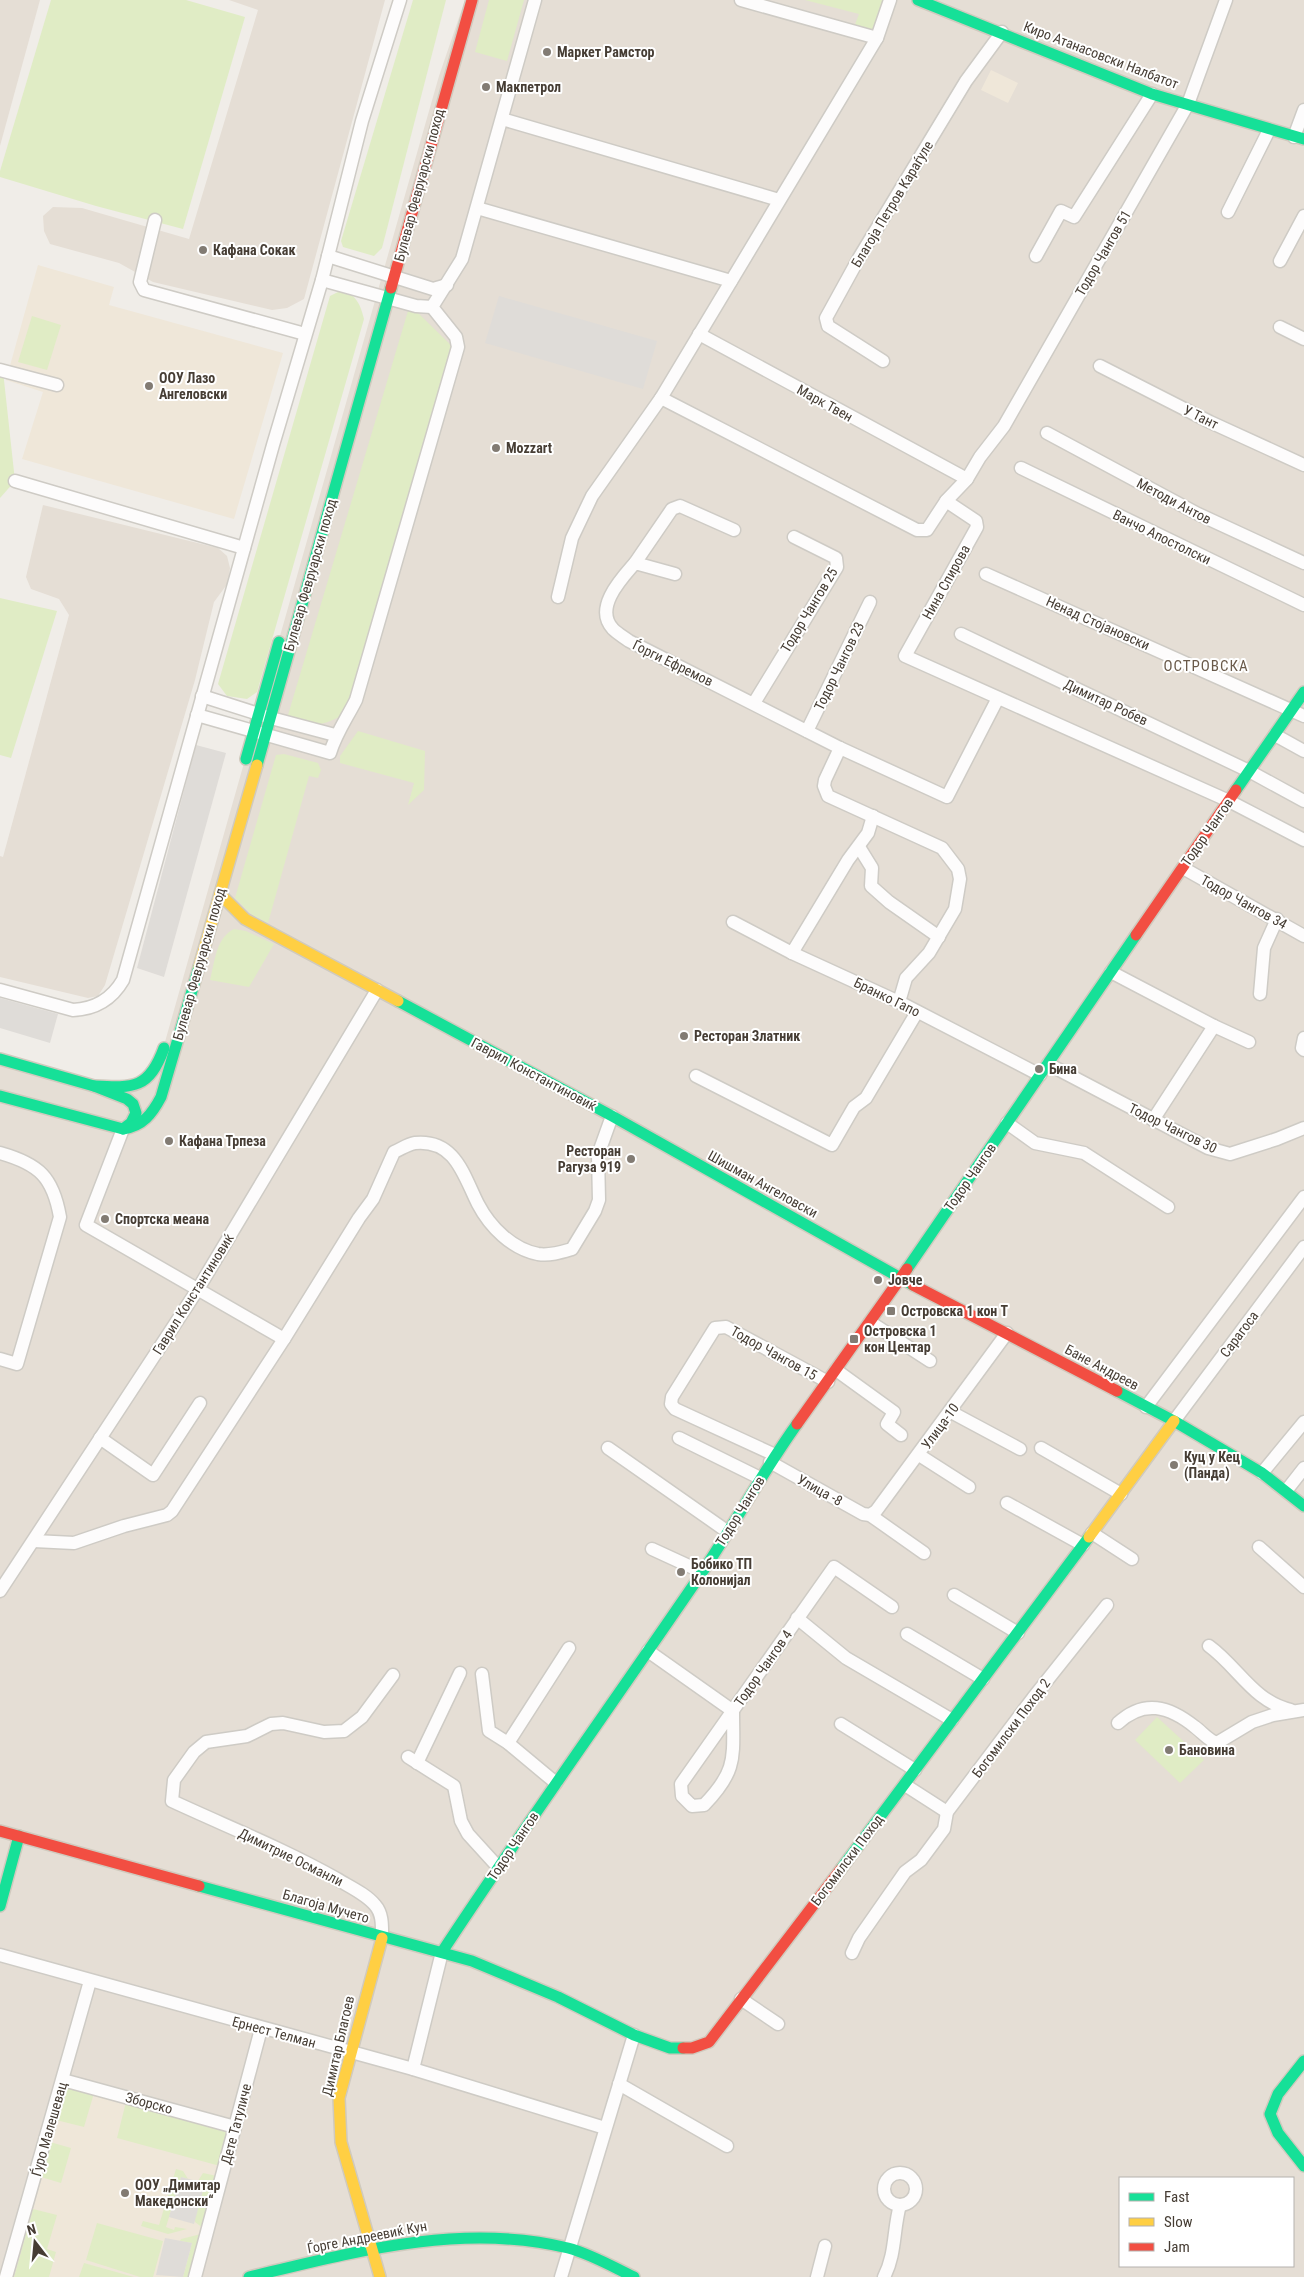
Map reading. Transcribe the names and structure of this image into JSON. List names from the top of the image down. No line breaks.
{"streets":{"street":["Киро Атанасовски Налбатот","Булевар Февруарски поход","Благоја Петров Караѓуле","Тодор Чангов 51","Марк Твен","У Тант","Методи Антов","Ванчо Апостолски","Нина Спирова","Тодор Чангов 25","Ненад Стојановски","Ѓорги Ефремов","Тодор Чангов 23","Димитар Робев","Тодор Чангов","Тодор Чангов 34","Бранко Гапо","Гаврил Константиновиќ","Тодор Чангов 30","Шишман Ангеловски","Сарагоса","Тодор Чангов 15","Бане Андреев","Улица-10","Улица -8","Тодор Чангов 4","Богомилски Поход 2","Димитрие Османли","Богомилски Поход","Благоја Мучето","Ернест Телман","Димитар Благоев","Зборско","Дете Татуличе","Ѓуро Малешевац","Ѓорге Андреевиќ Кун"]},"crossings":[["Киро Атанасовски Налбатот","Благоја Петров Караѓуле"],["Киро Атанасовски Налбатот","Тодор Чангов 51"],["Булевар Февруарски поход","Гаврил Константиновиќ"],["Тодор Чангов 51","Марк Твен"],["Тодор Чангов 51","Нина Спирова"],["Нина Спирова","Ѓорги Ефремов"],["Нина Спирова","Тодор Чангов"],["Тодор Чангов 25","Ѓорги Ефремов"],["Ненад Стојановски","Тодор Чангов"],["Ѓорги Ефремов","Тодор Чангов 23"],["Димитар Робев","Тодор Чангов"],["Тодор Чангов","Тодор Чангов 34"],["Тодор Чангов","Бранко Гапо"],["Тодор Чангов","Тодор Чангов 30"],["Тодор Чангов","Шишман Ангеловски"],["Тодор Чангов","Тодор Чангов 15"],["Тодор Чангов","Бане Андреев"],["Тодор Чангов","Улица -8"],["Тодор Чангов","Тодор Чангов 4"],["Тодор Чангов","Благоја Мучето"],["Тодор Чангов","Ернест Телман"],["Бранко Гапо","Тодор Чангов 30"],["Гаврил Константиновиќ","Шишман Ангеловски"],["Шишман Ангеловски","Бане Андреев"],["Сарагоса","Бане Андреев"],["Сарагоса","Богомилски Поход"],["Тодор Чангов 15","Улица -8"],["Бане Андреев","Улица-10"],["Бане Андреев","Богомилски Поход"],["Улица-10","Улица -8"],["Тодор Чангов 4","Богомилски Поход"],["Димитрие Османли","Благоја Мучето"],["Димитрие Османли","Димитар Благоев"],["Богомилски Поход","Благоја Мучето"],["Благоја Мучето","Димитар Благоев"],["Ернест Телман","Димитар Благоев"],["Ернест Телман","Дете Татуличе"],["Ернест Телман","Ѓуро Малешевац"],["Димитар Благоев","Ѓорге Андреевиќ Кун"],["Зборско","Дете Татуличе"],["Зборско","Ѓуро Малешевац"]],"districts":["ОСТРОВСКА"],"places":{"other":["Маркет Рамстор","Макпетрол","Кафана Сокак","ООУ Лазо Ангеловски","Mozzart","Ресторан Златник","Бина","Кафана Трпеза","Ресторан Рагуза 919","Спортска меана","Јовче","Куц у Кец (Панда)","Бобико ТП Колонијал","Бановина","ООУ „Димитар Македонски“"],"transit":["Островска 1 кон T","Островска 1 кон Центар"]},"legend":["Fast","Slow","Jam"],"north":"top"}
